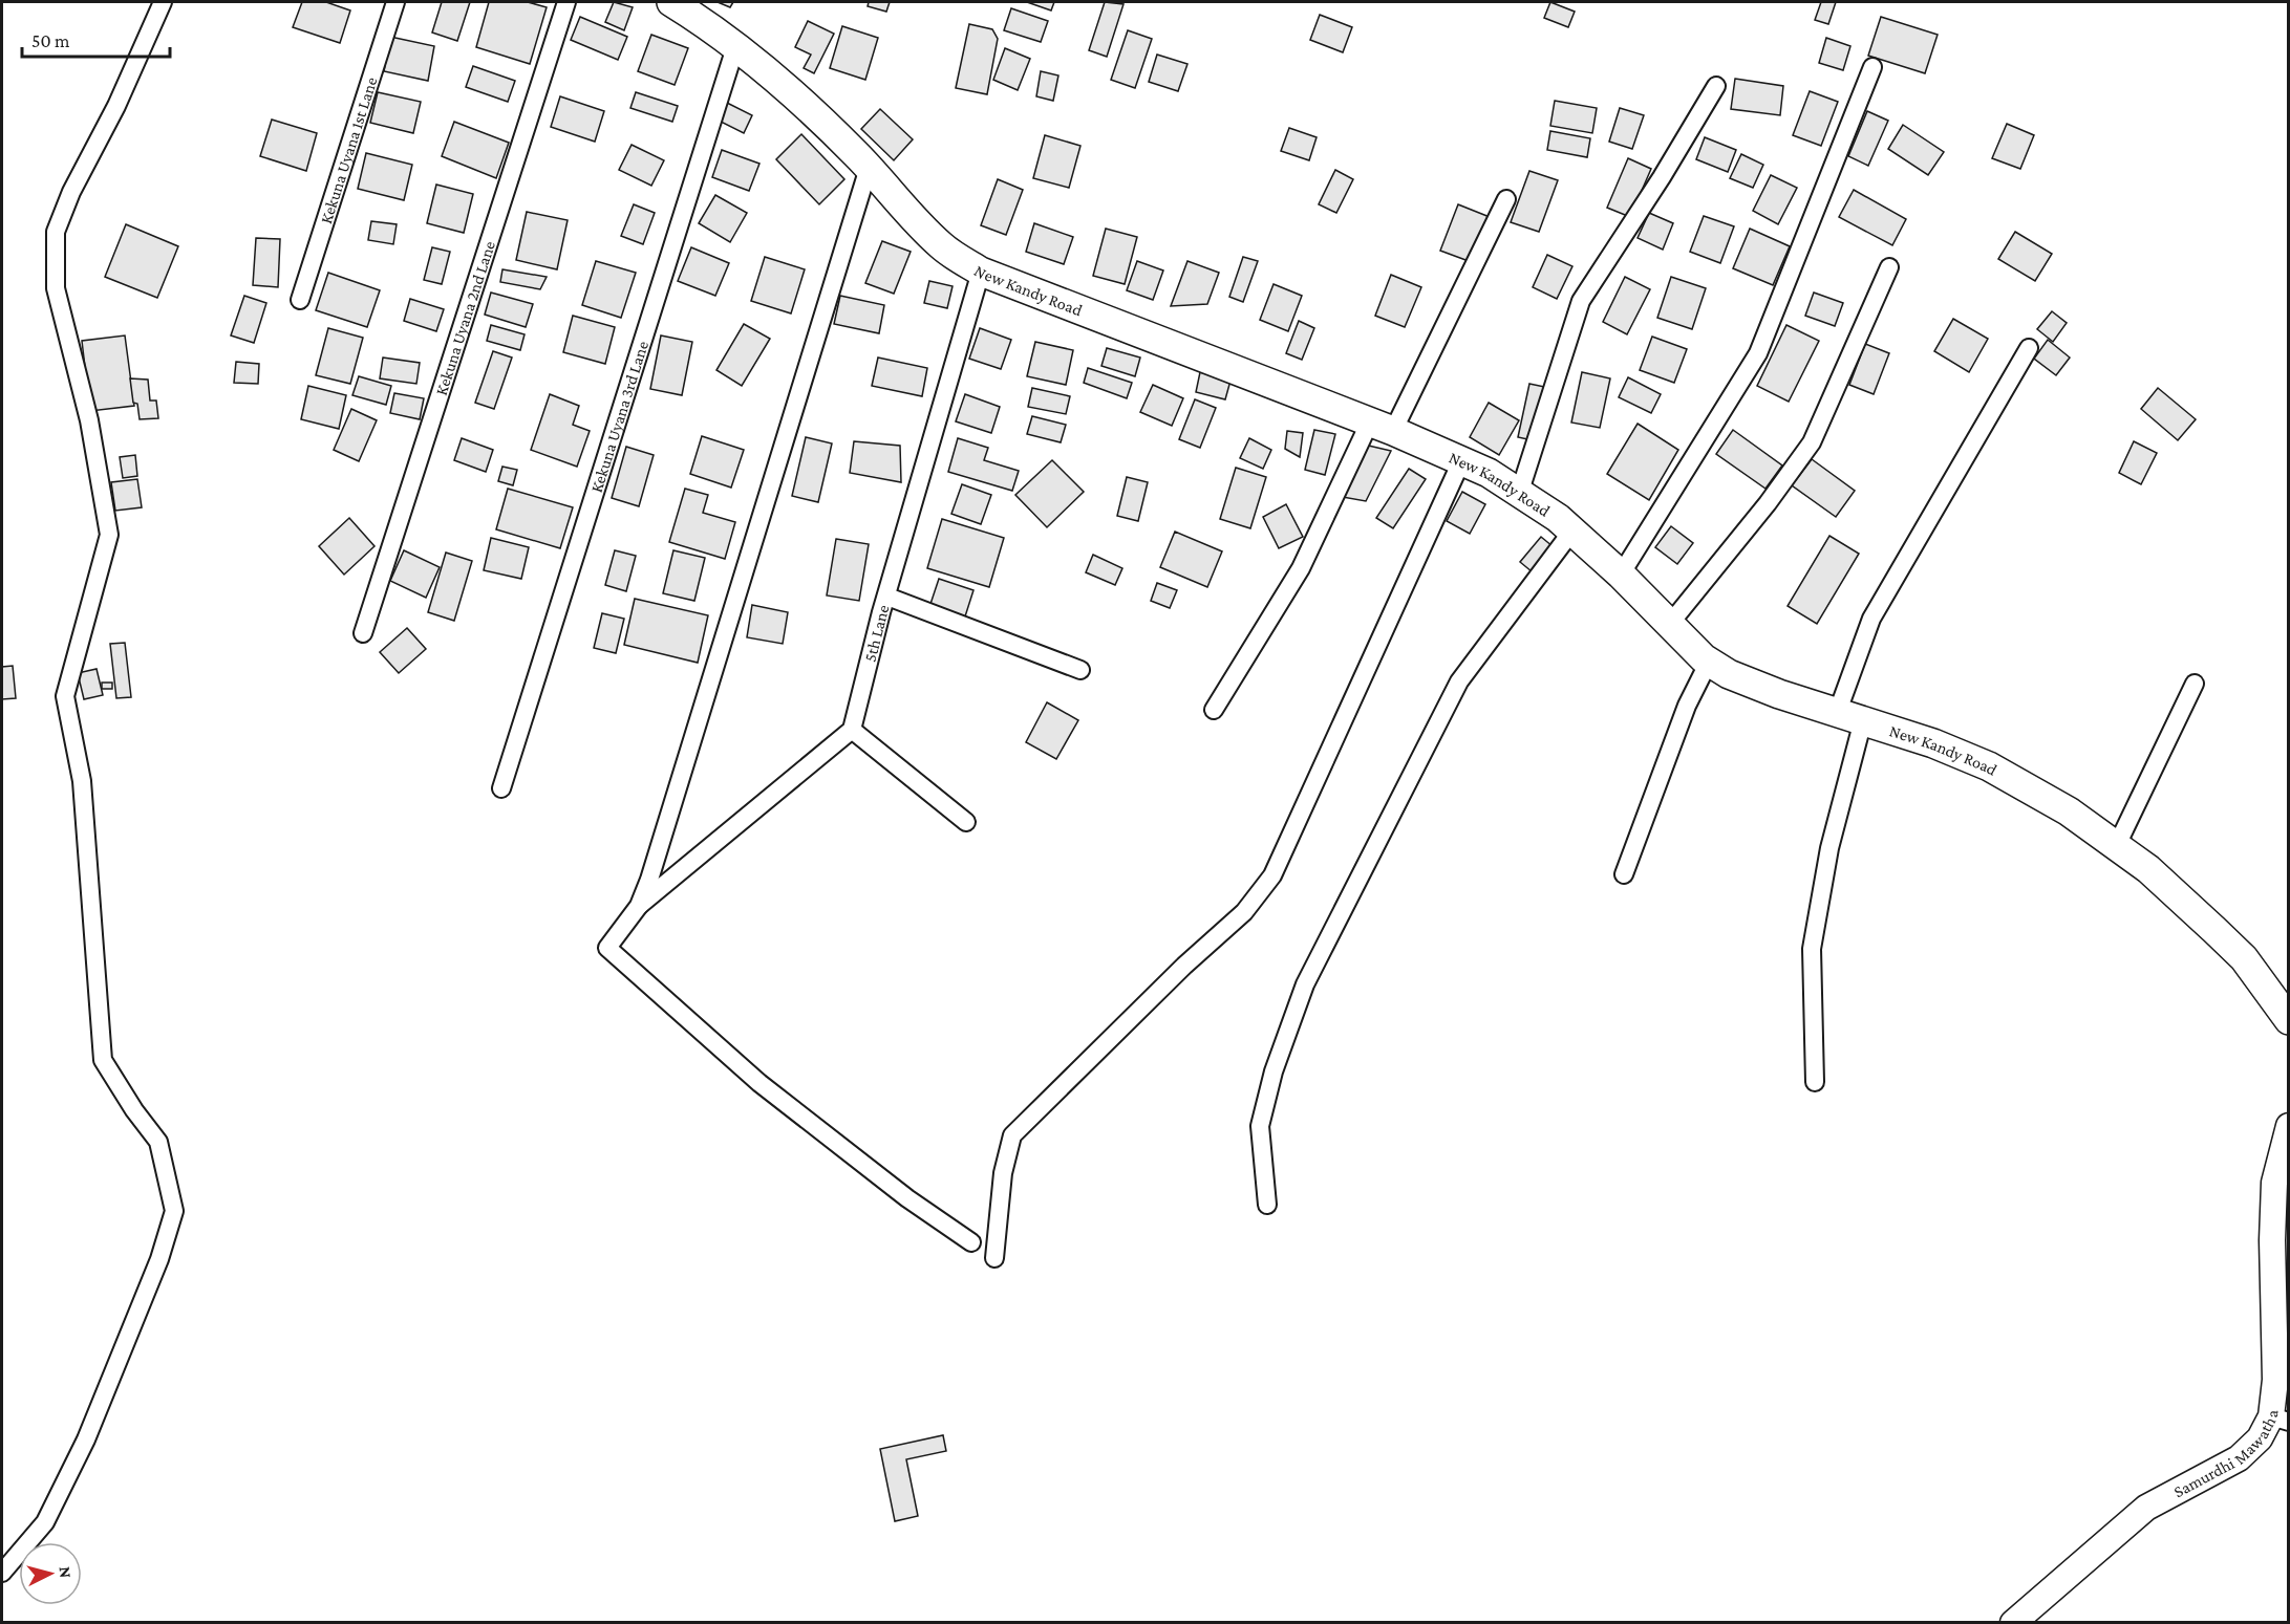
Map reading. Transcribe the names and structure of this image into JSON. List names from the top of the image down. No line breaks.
{"streets":{"main road":["New Kandy Road","Samurdhi Mawatha"],"street":["Kekuna Uyana 1st Lane","Kekuna Uyana 2nd Lane","Kekuna Uyana 3rd Lane","5th Lane"]},"crossings":[["New Kandy Road","Kekuna Uyana 3rd Lane"],["New Kandy Road","5th Lane"]],"scale_bar":"50 m","north":"right"}
